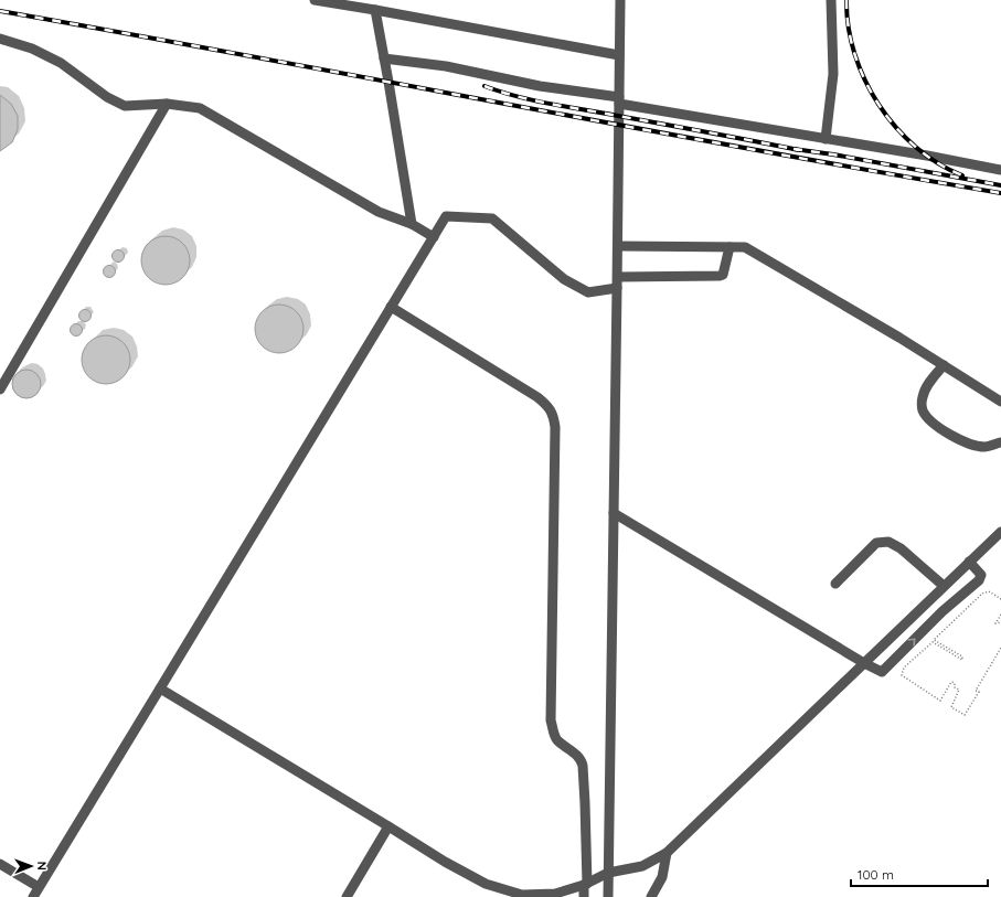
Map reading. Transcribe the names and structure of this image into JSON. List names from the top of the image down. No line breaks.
{"scale_bar":"100 m","north":"right"}
